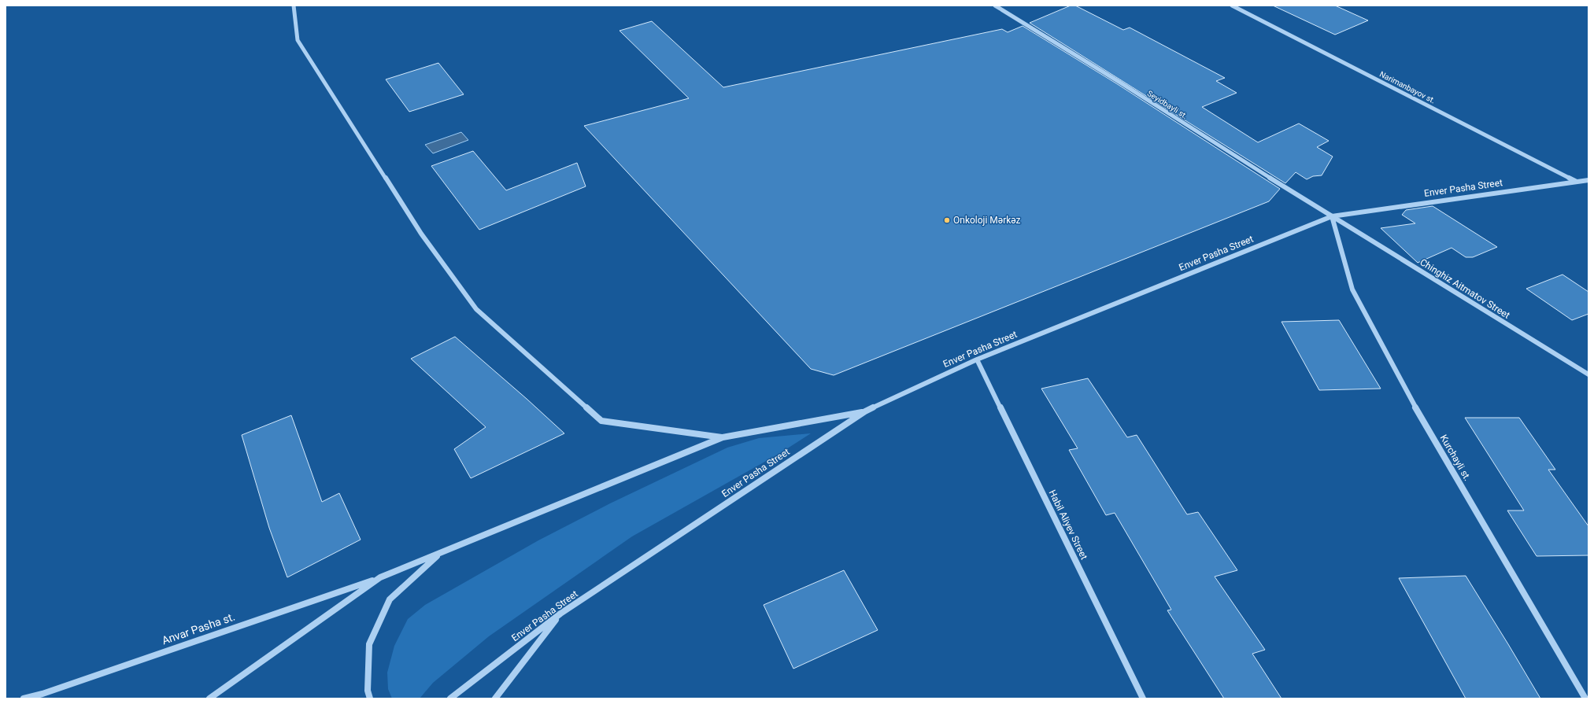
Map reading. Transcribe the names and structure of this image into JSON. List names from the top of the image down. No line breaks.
{"streets":{"street":["Narimanbayov st.","Seyidbayli st.","Enver Pasha Street","Chinghiz Aitmatov Street","Kurchayli st.","Habil Aliyev Street","Anvar Pasha st."]},"crossings":[["Narimanbayov st.","Enver Pasha Street"],["Seyidbayli st.","Enver Pasha Street"],["Seyidbayli st.","Chinghiz Aitmatov Street"],["Seyidbayli st.","Kurchayli st."],["Enver Pasha Street","Chinghiz Aitmatov Street"],["Enver Pasha Street","Kurchayli st."],["Enver Pasha Street","Habil Aliyev Street"],["Chinghiz Aitmatov Street","Kurchayli st."]],"places":["Onkoloji Mərkəz"]}
